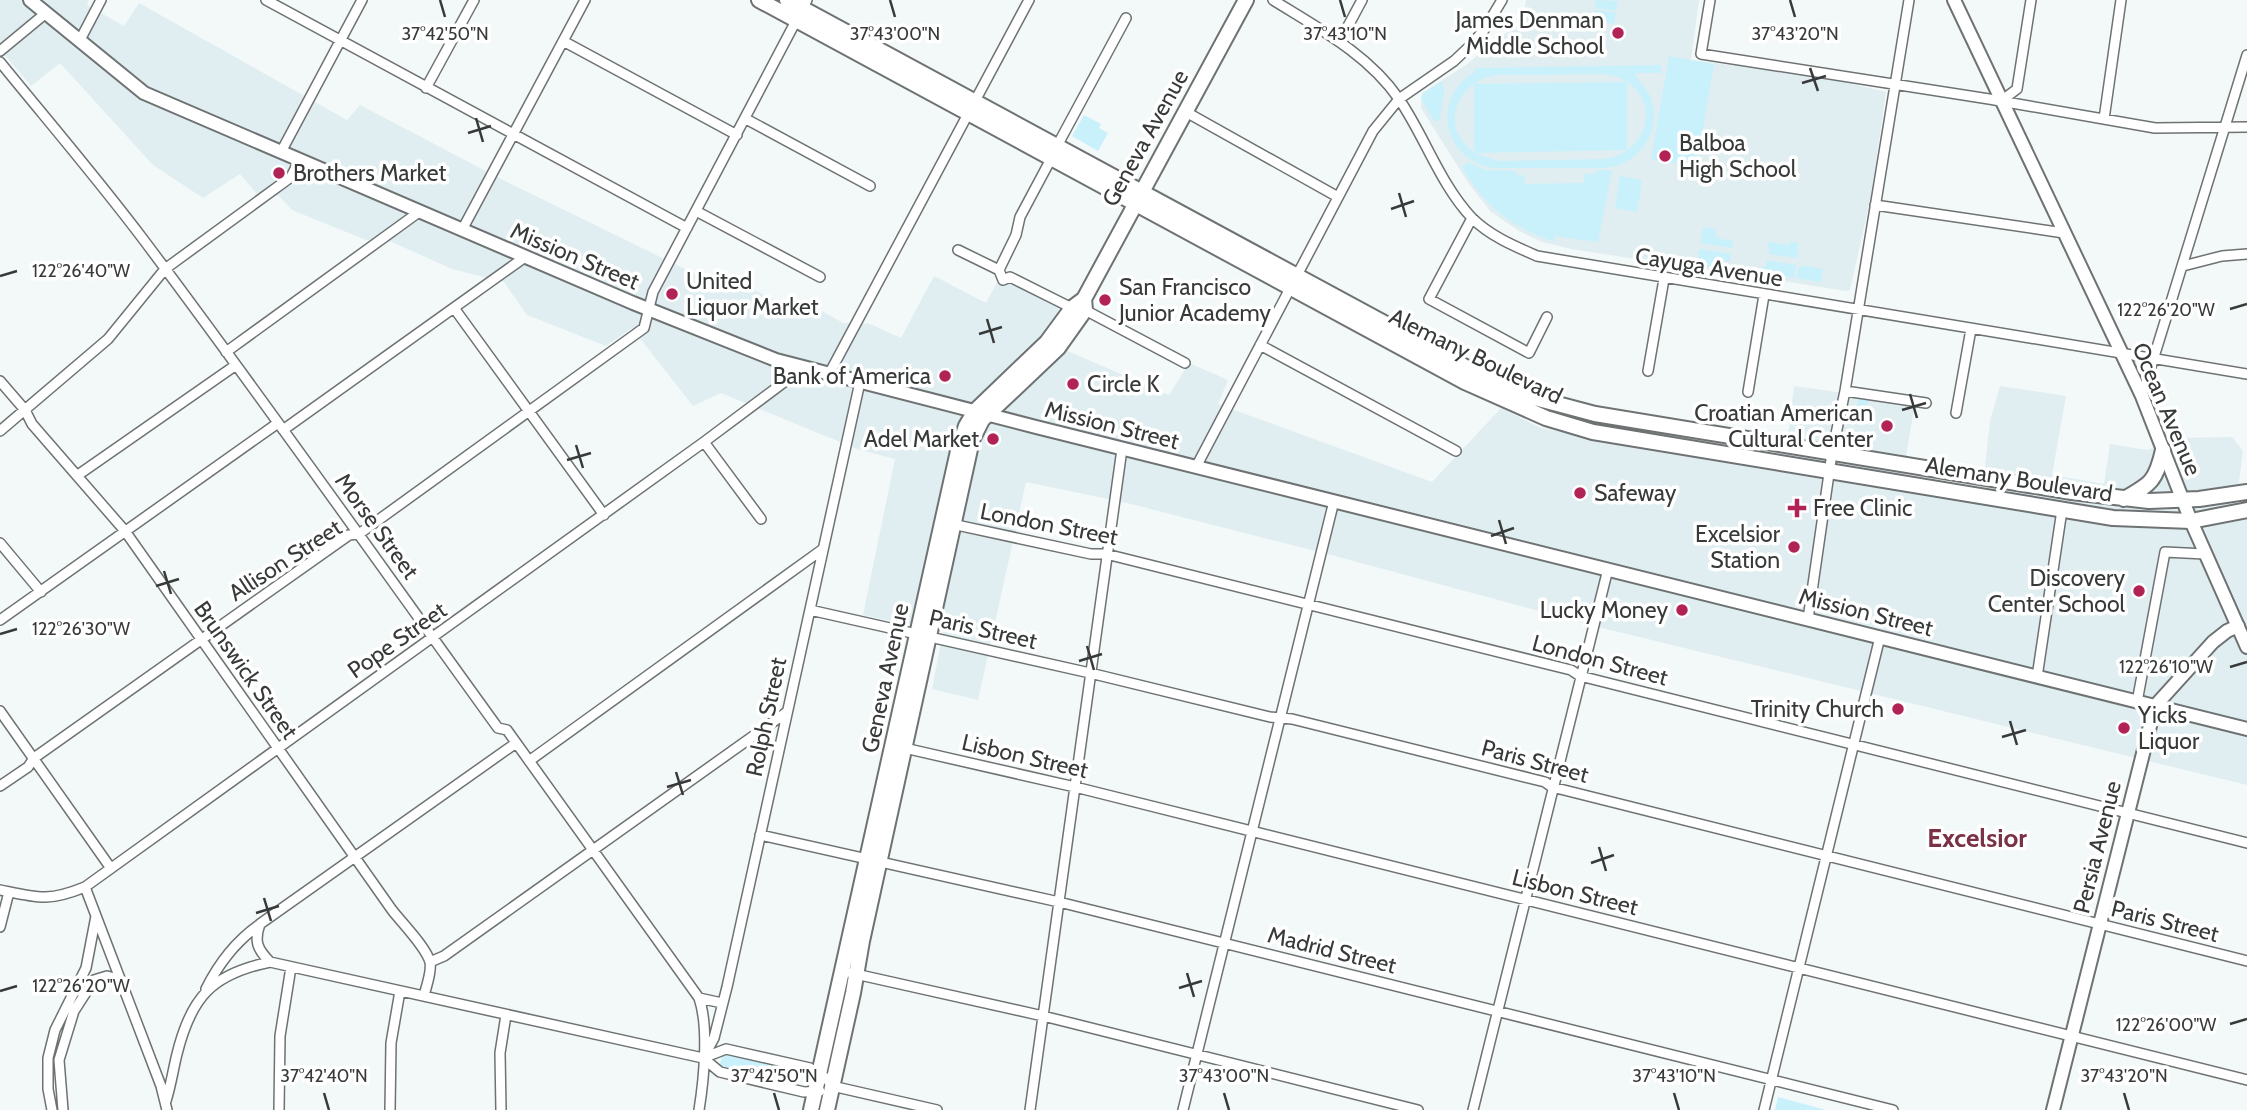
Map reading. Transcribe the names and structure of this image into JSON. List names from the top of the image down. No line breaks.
{"streets":{"main road":["Geneva Avenue","Mission Street","Alemany Boulevard","Ocean Avenue","Persia Avenue"],"street":["Cayuga Avenue","London Street","Morse Street","Allison Street","Paris Street","Pope Street","Brunswick Street","Rolph Street","Lisbon Street","Madrid Street"]},"crossings":[["Geneva Avenue","Mission Street"],["Geneva Avenue","Alemany Boulevard"],["Geneva Avenue","London Street"],["Geneva Avenue","Paris Street"],["Geneva Avenue","Lisbon Street"],["Geneva Avenue","Madrid Street"],["Mission Street","Allison Street"],["Mission Street","Pope Street"],["Mission Street","Rolph Street"],["Mission Street","Persia Avenue"],["Cayuga Avenue","Ocean Avenue"],["Alemany Boulevard","Ocean Avenue"],["Alemany Boulevard","Allison Street"],["Ocean Avenue","Persia Avenue"],["London Street","Persia Avenue"],["Morse Street","Allison Street"],["Morse Street","Pope Street"],["Morse Street","Rolph Street"],["Allison Street","Brunswick Street"],["Paris Street","Rolph Street"],["Paris Street","Persia Avenue"],["Pope Street","Brunswick Street"],["Rolph Street","Madrid Street"],["Lisbon Street","Persia Avenue"]],"districts":["Excelsior"],"places":{"other":["James Denman Middle School","Balboa High School","Brothers Market","United Liquor Market","San Francisco Junior Academy","Bank of America","Circle K","Croatian American Cultural Center","Adel Market","Safeway","Excelsior Station","Discovery Center School","Lucky Money","Trinity Church","Yicks Liquor"],"health":["Free Clinic"]},"coordinates":["37°42'50\"N","37°43'00\"N","37°43'10\"N","37°43'20\"N","122°26'40\"W","122°26'20\"W","122°26'30\"W","122°26'10\"W","122°26'00\"W","37°42'40\"N"]}
